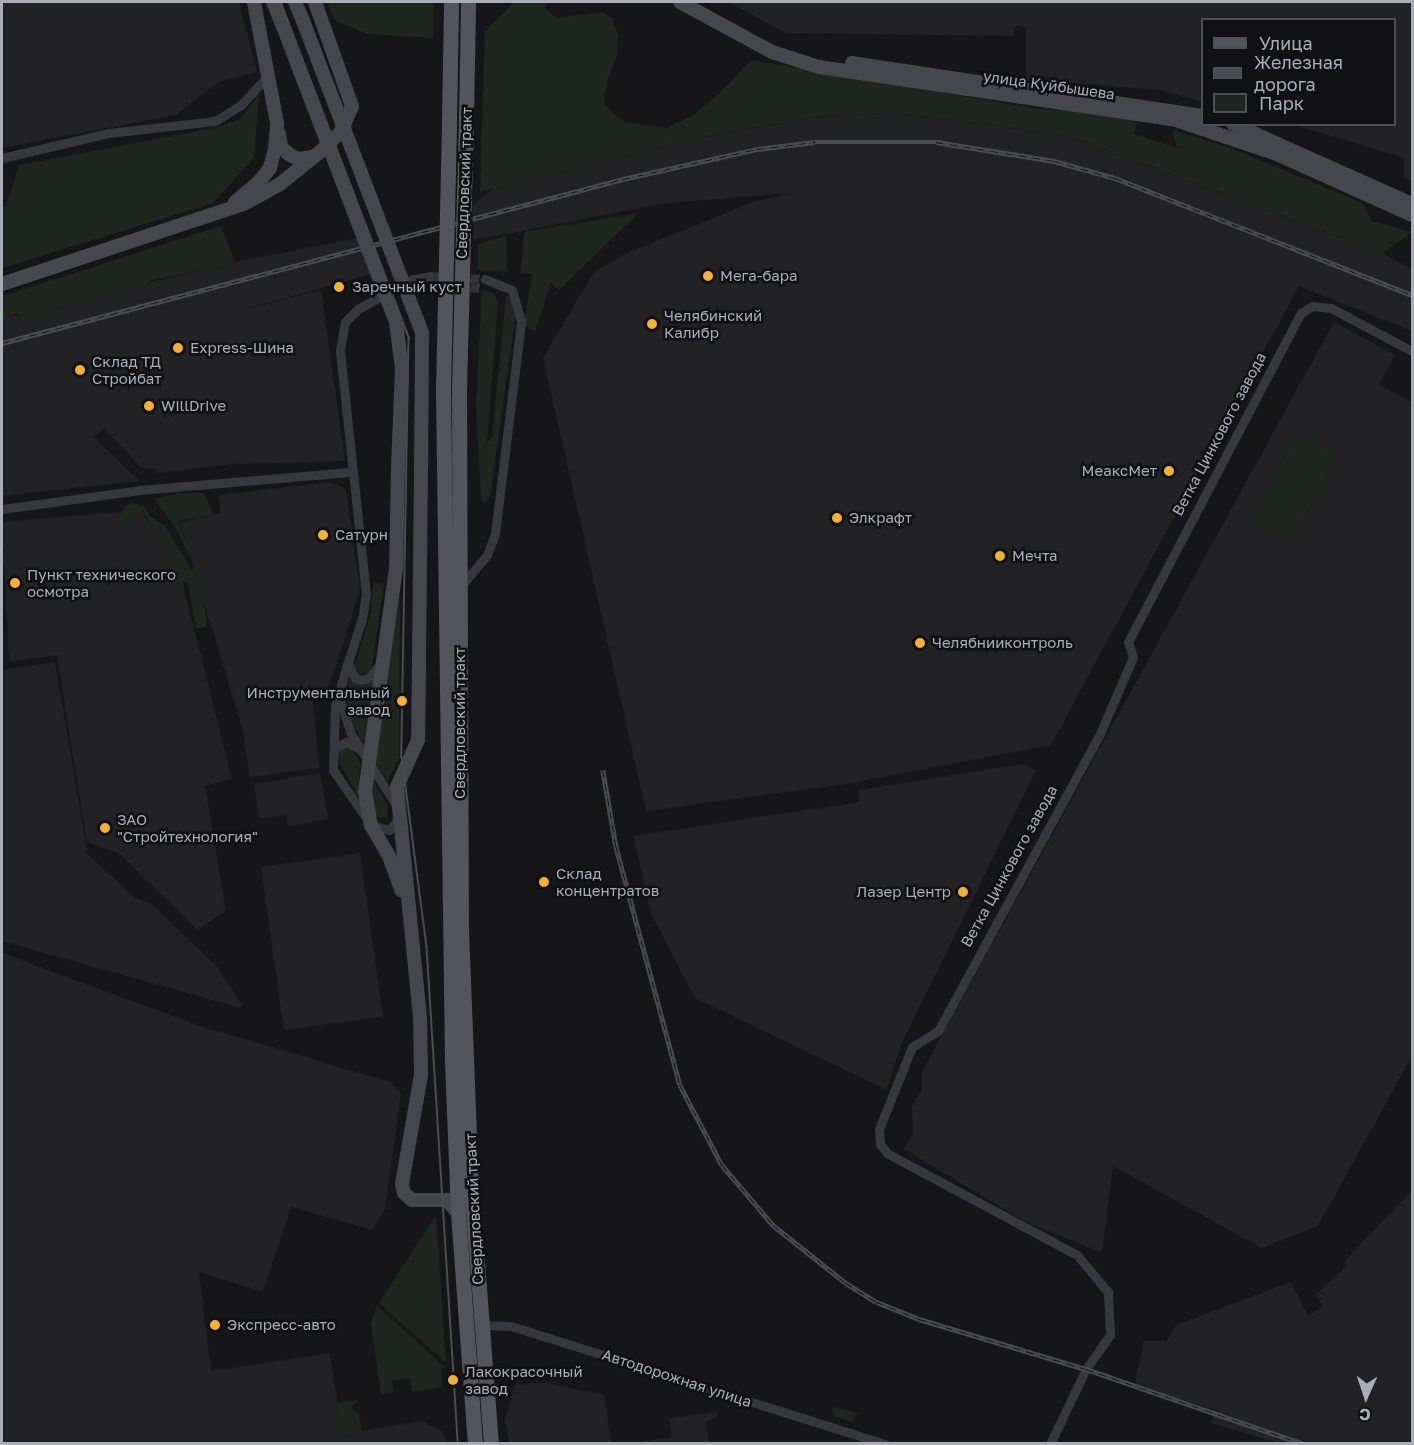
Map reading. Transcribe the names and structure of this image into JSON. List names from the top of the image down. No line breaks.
{"streets":{"main road":["улица Куйбышева","Свердловский тракт","Автодорожная улица"],"street":["Ветка Цинкового завода"]},"crossings":[["Свердловский тракт","Автодорожная улица"]],"places":["Мега-бара","Заречный куст","Челябинский Калибр","Express-Шина","Склад ТД Стройбат","WillDrive","МеаксМет","Элкрафт","Сатурн","Мечта","Пункт технического осмотра","Челябнииконтроль","Инструментальный завод","ЗАО \"Стройтехнология\"","Склад концентратов","Лазер Центр","Экспресс-авто","Лакокрасочный завод"],"legend":["Улица","Железная дорога","Парк"],"north":"bottom"}
